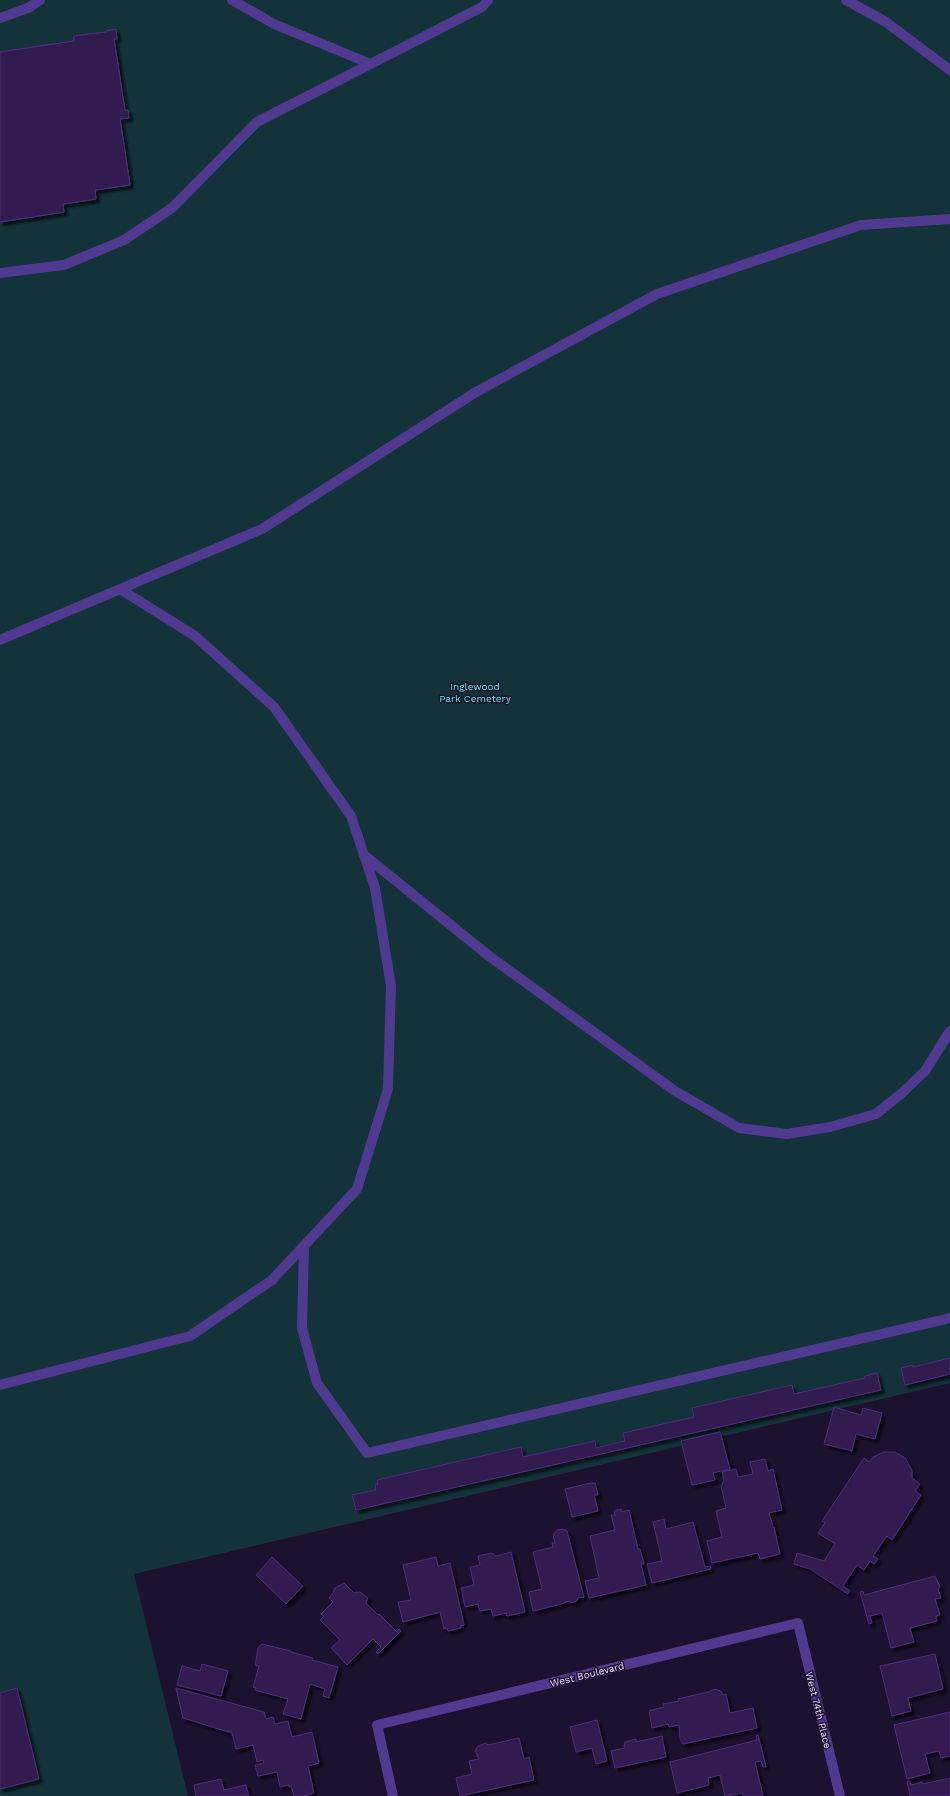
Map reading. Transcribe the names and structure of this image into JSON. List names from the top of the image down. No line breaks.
{"streets":{"street":["West Boulevard","West 74th Place"]},"crossings":[["West Boulevard","West 74th Place"]],"parks":["Inglewood Park Cemetery"]}
